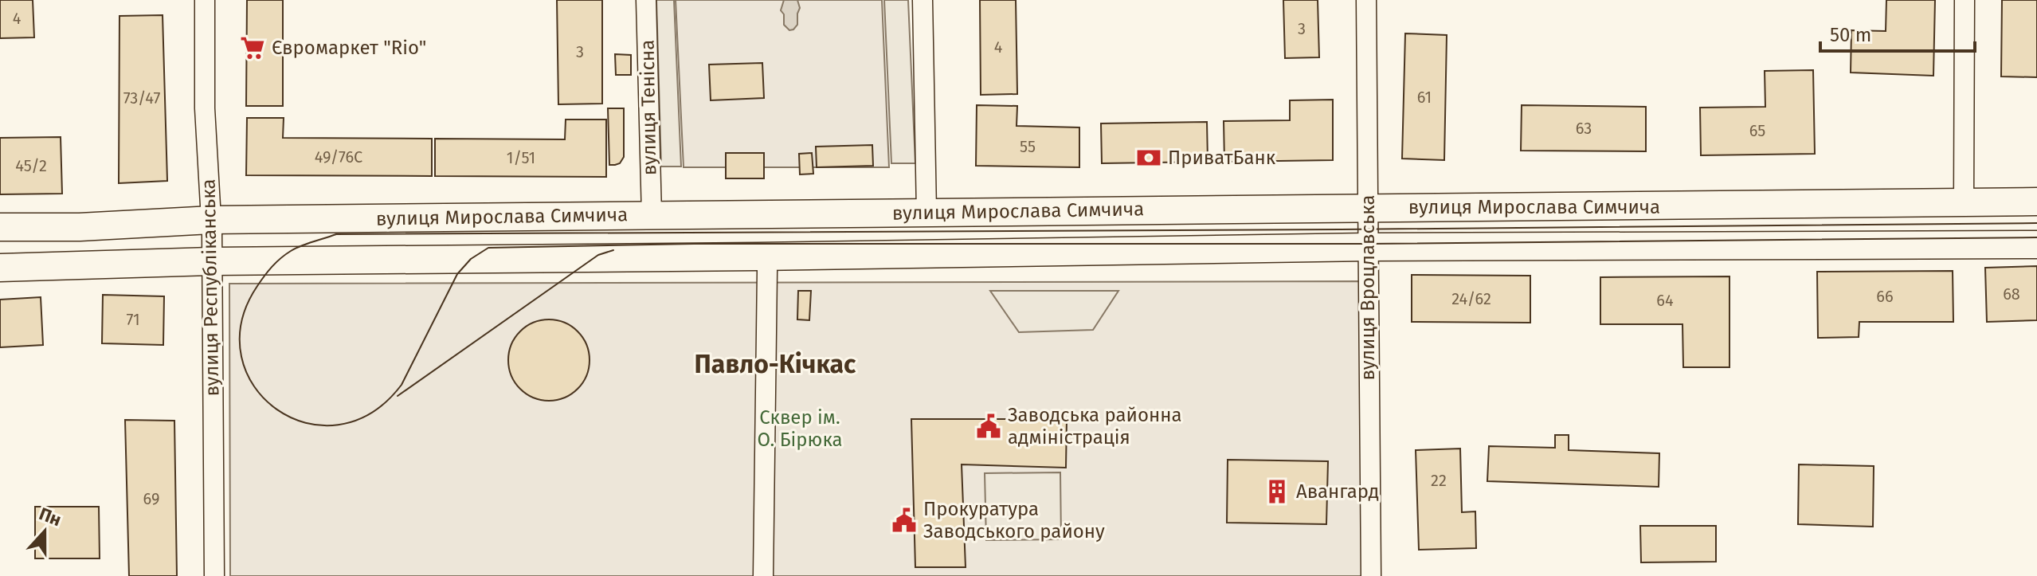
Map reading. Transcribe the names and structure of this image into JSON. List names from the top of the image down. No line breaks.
{"streets":{"street":["вулиця Тенісна","вулиця Мирослава Симчича","вулиця Республіканська","вулиця Вроцлавська"]},"crossings":[["вулиця Тенісна","вулиця Мирослава Симчича"],["вулиця Мирослава Симчича","вулиця Республіканська"],["вулиця Мирослава Симчича","вулиця Вроцлавська"]],"districts":["Павло-Кічкас"],"parks":["Сквер ім. О. Бірюка"],"places":{"supermarket":["Євромаркет \"Rio\""],"bank":["ПриватБанк"],"public building":["Заводська районна адміністрація","Прокуратура Заводського району"],"building":["Авангард"]},"house_numbers":["4","3","4","3","61","73/47","63","65","55","49/76C","1/51","45/2","68","66","24/62","64","71","22","69"],"scale_bar":"50 m","north":"top"}
